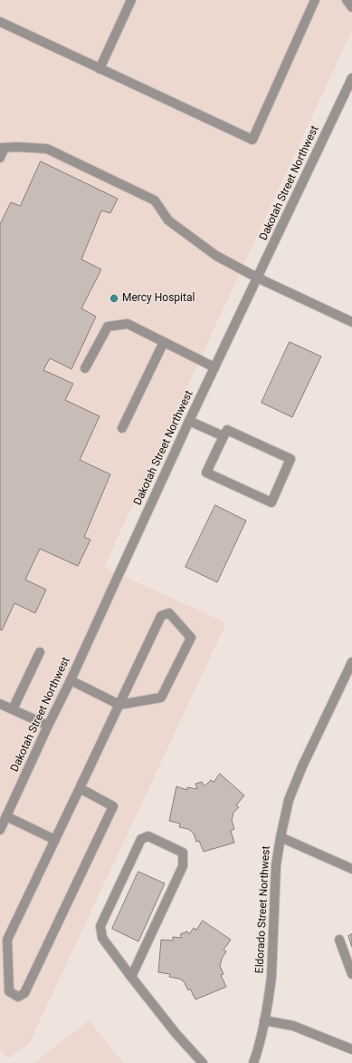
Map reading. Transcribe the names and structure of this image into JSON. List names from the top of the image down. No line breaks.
{"streets":{"street":["Dakotah Street Northwest","Eldorado Street Northwest"]},"places":["Mercy Hospital"]}
